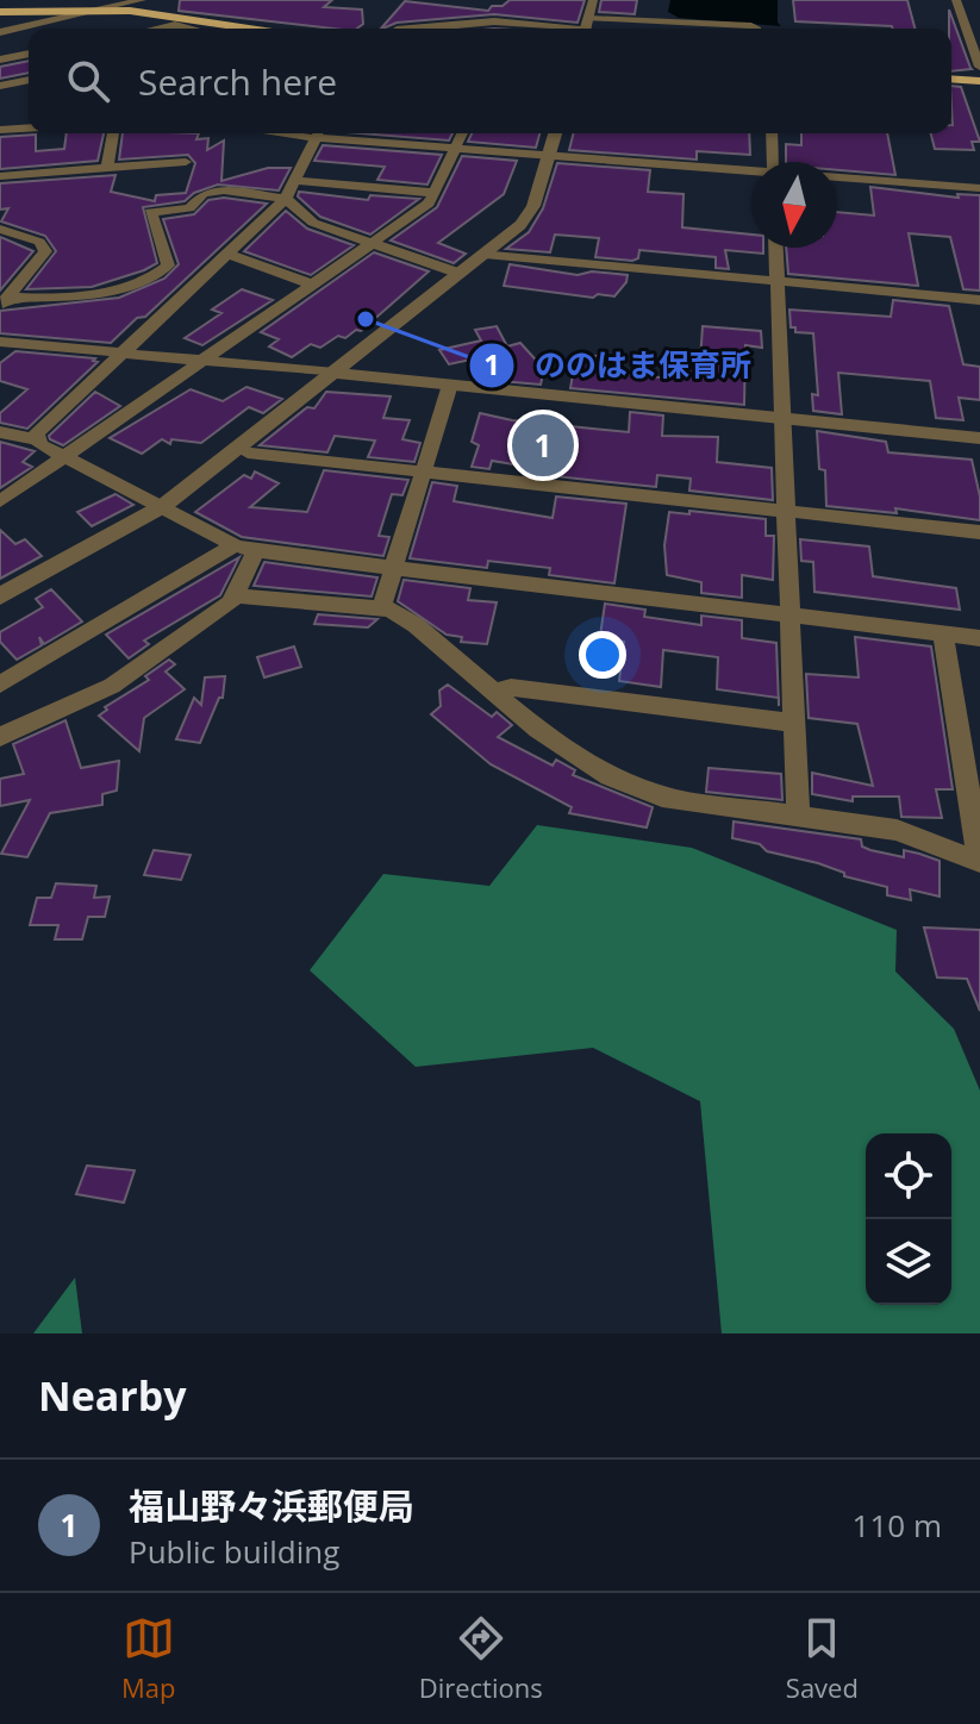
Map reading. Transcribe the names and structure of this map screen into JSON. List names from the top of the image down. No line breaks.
{"places":["ののはま保育所"],"north":"bottom","page":{"search":"Search here","pins":"1","heading":"Nearby","list":[{"mark":"1","name":"福山野々浜郵便局","note":"Public building","value":"110 m"}],"nav":["Map","Directions","Saved"]}}
